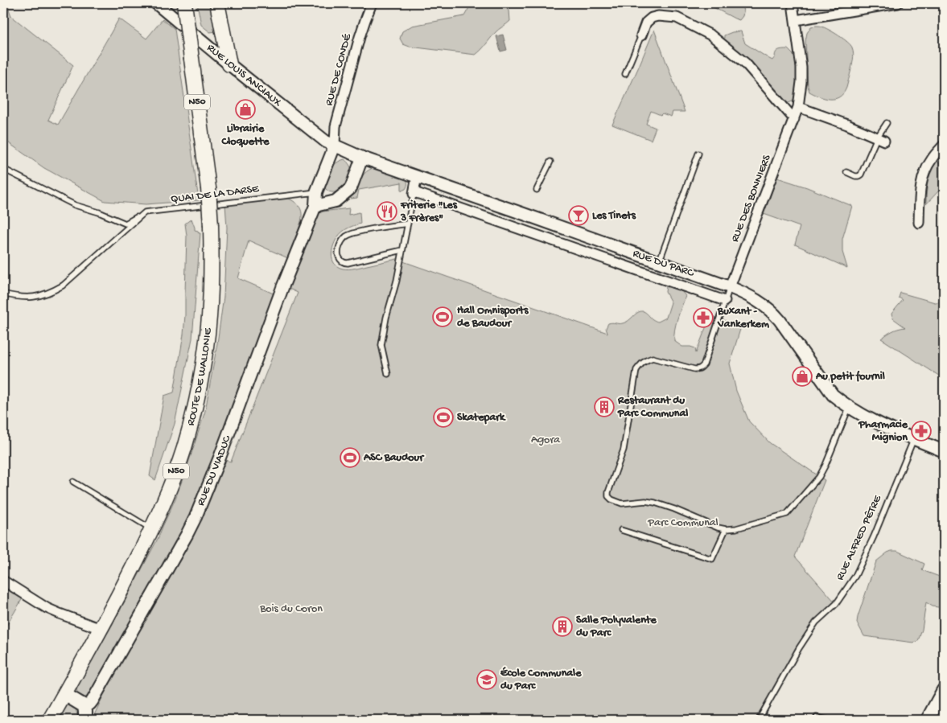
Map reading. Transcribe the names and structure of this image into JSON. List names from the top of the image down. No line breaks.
{"streets":{"main road":["N50","ROUTE DE WALLONIE"],"street":["RUE DE CONDÉ","RUE LOUIS ANCIAUX","RUE DES BONNIERS","RUE DU PARC","RUE DU VIADUC"],"lane":["QUAI DE LA DARSE","RUE ALFRED PÊTRE"]},"crossings":[["RUE DE CONDÉ","RUE LOUIS ANCIAUX"],["RUE DE CONDÉ","RUE DU PARC"],["RUE DE CONDÉ","RUE DU VIADUC"],["RUE LOUIS ANCIAUX","RUE DU PARC"],["RUE LOUIS ANCIAUX","RUE DU VIADUC"],["QUAI DE LA DARSE","RUE DU VIADUC"],["RUE DES BONNIERS","RUE DU PARC"],["RUE DU PARC","RUE DU VIADUC"],["RUE DU PARC","RUE ALFRED PÊTRE"]],"parks":["Agora","Parc Communal","Bois du Coron"],"places":{"shop":["Librairie Cloquette","Au petit fournil"],"restaurant":["Friterie \"Les 3 Frères\""],"bar":["Les Tinets"],"sports":["Hall Omnisports de Baudour","Skatepark","ASC Baudour"],"pharmacy":["Buxant - Vankerkem","Pharmacie Mignion"],"building":["Restaurant du Parc Communal","Salle Polyvalente du Parc"],"school or university":["École Communale du Parc"]}}
